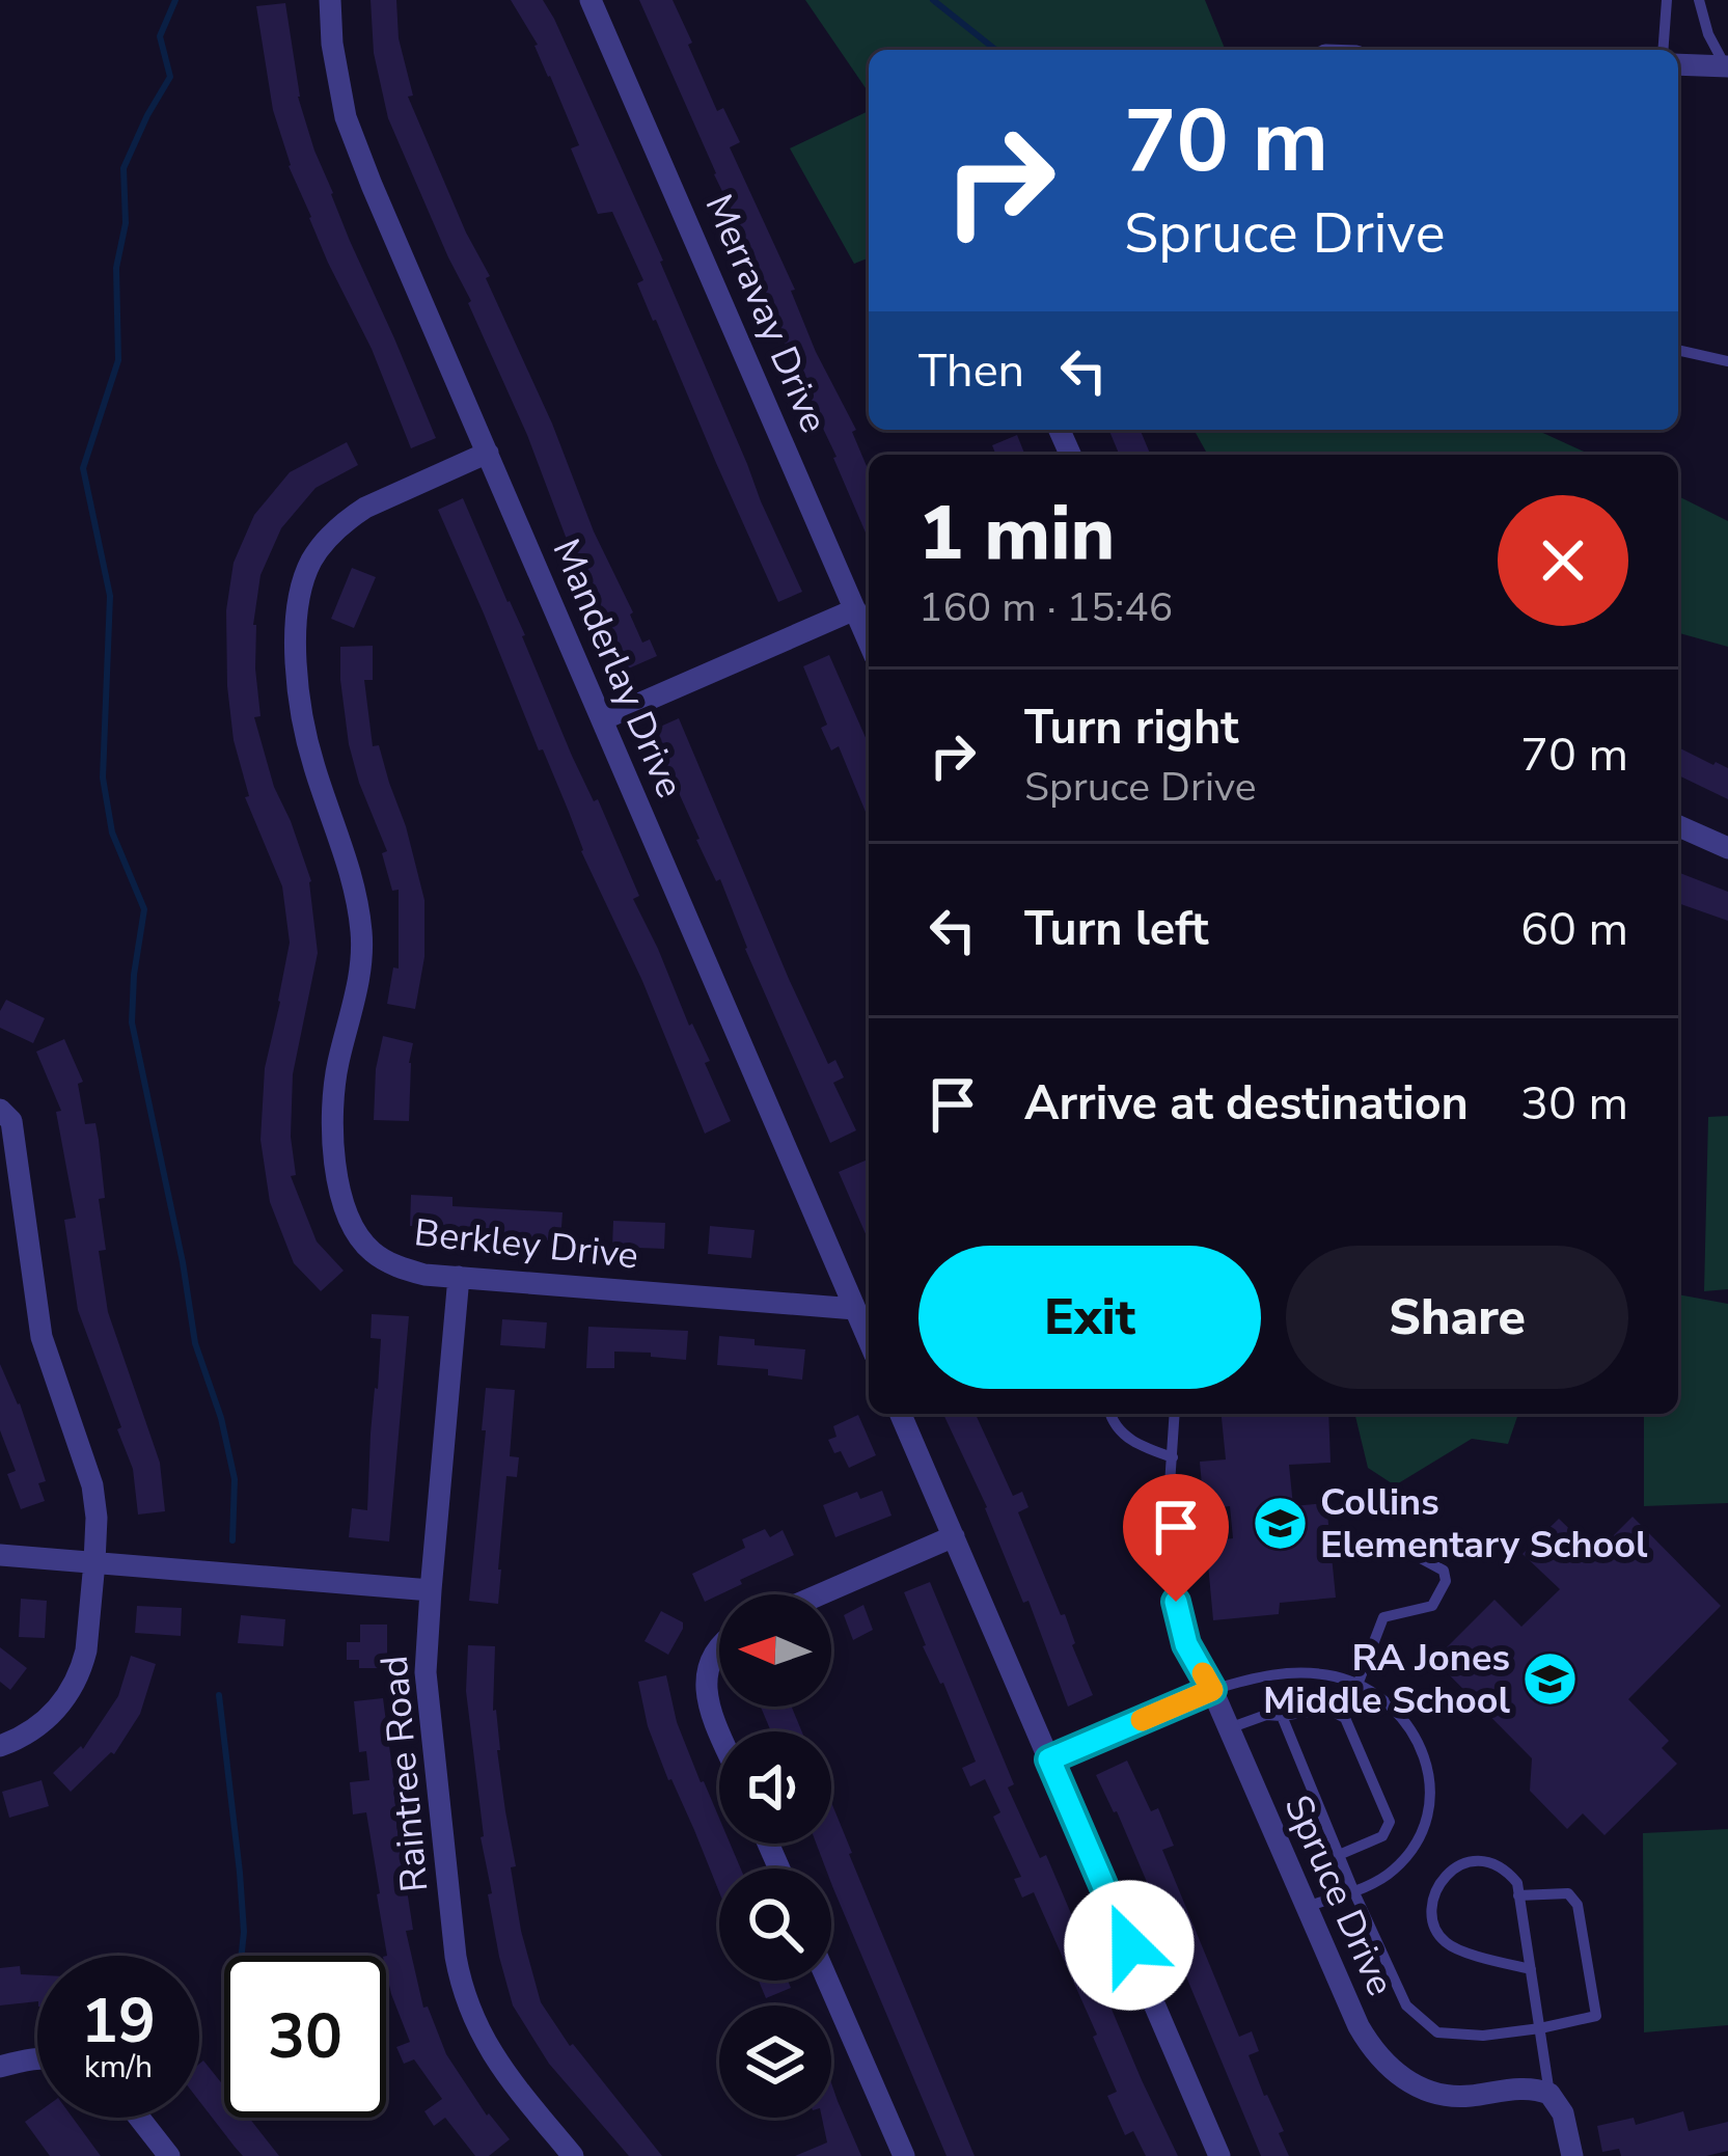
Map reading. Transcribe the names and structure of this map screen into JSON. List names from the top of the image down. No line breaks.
{"streets":{"street":["Merravay Drive","Manderlay Drive","Berkley Drive","Raintree Road","Spruce Drive"]},"crossings":[["Manderlay Drive","Berkley Drive"],["Berkley Drive","Raintree Road"]],"places":{"school or university":["Collins Elementary School","RA Jones Middle School"]},"north":"left","page":{"turn":["70 m","Spruce Drive"],"then":"Then","heading":["1 min","160 m · 15:46"],"list":[{"name":"Turn right","note":"Spruce Drive","value":"70 m"},{"name":"Turn left","value":"60 m"},{"name":"Arrive at destination","value":"30 m"}],"buttons":["Exit","Share"],"speed":"19 km/h","limit":"30"}}
